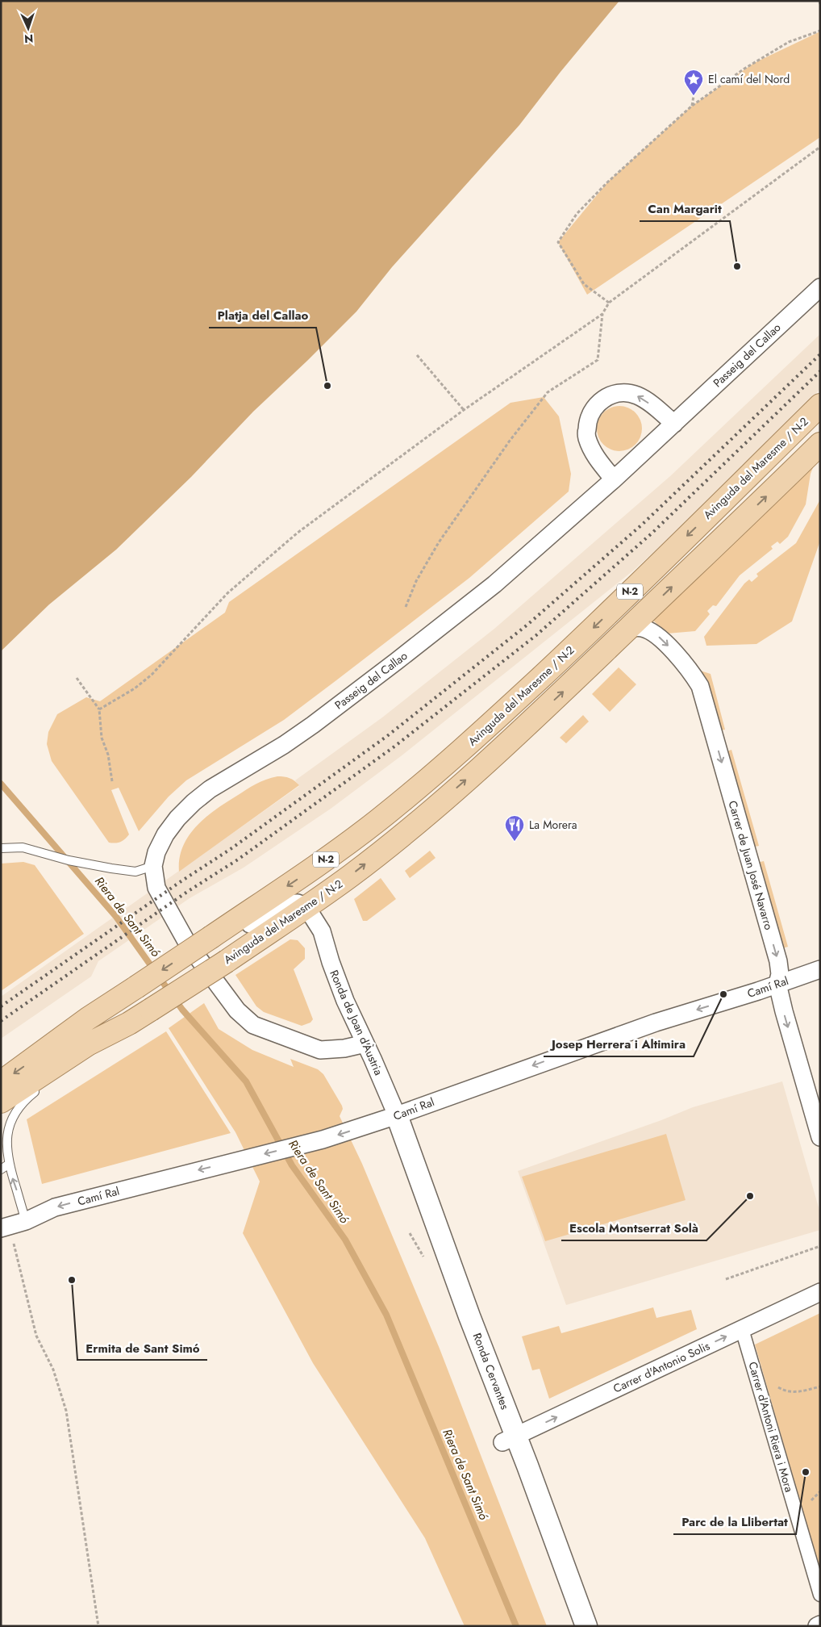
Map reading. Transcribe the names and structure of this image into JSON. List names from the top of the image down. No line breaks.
{"streets":{"main road":["Avinguda del Maresme / N-2","N-2"],"street":["Passeig del Callao","Carrer de Juan José Navarro","Camí Ral","Ronda de Joan d'Àustria","Carrer d'Antonio Solis","Ronda Cervantes","Carrer d'Antoni Riera i Mora"]},"crossings":[["Passeig del Callao","Ronda de Joan d'Àustria"],["Avinguda del Maresme / N-2","Carrer de Juan José Navarro"],["Avinguda del Maresme / N-2","Ronda de Joan d'Àustria"],["Carrer de Juan José Navarro","Camí Ral"],["Camí Ral","Ronda de Joan d'Àustria"],["Camí Ral","Ronda Cervantes"],["Ronda de Joan d'Àustria","Ronda Cervantes"],["Carrer d'Antonio Solis","Ronda Cervantes"],["Carrer d'Antonio Solis","Carrer d'Antoni Riera i Mora"]],"one_way":["Carrer de Juan José Navarro","Camí Ral","Carrer d'Antonio Solis"],"water":["Riera de Sant Simó"],"places":{"place":["El camí del Nord"],"other":["Can Margarit","Platja del Callao","Josep Herrera i Altimira","Escola Montserrat Solà","Ermita de Sant Simó","Parc de la Llibertat"],"restaurant":["La Morera"]},"north":"bottom"}
